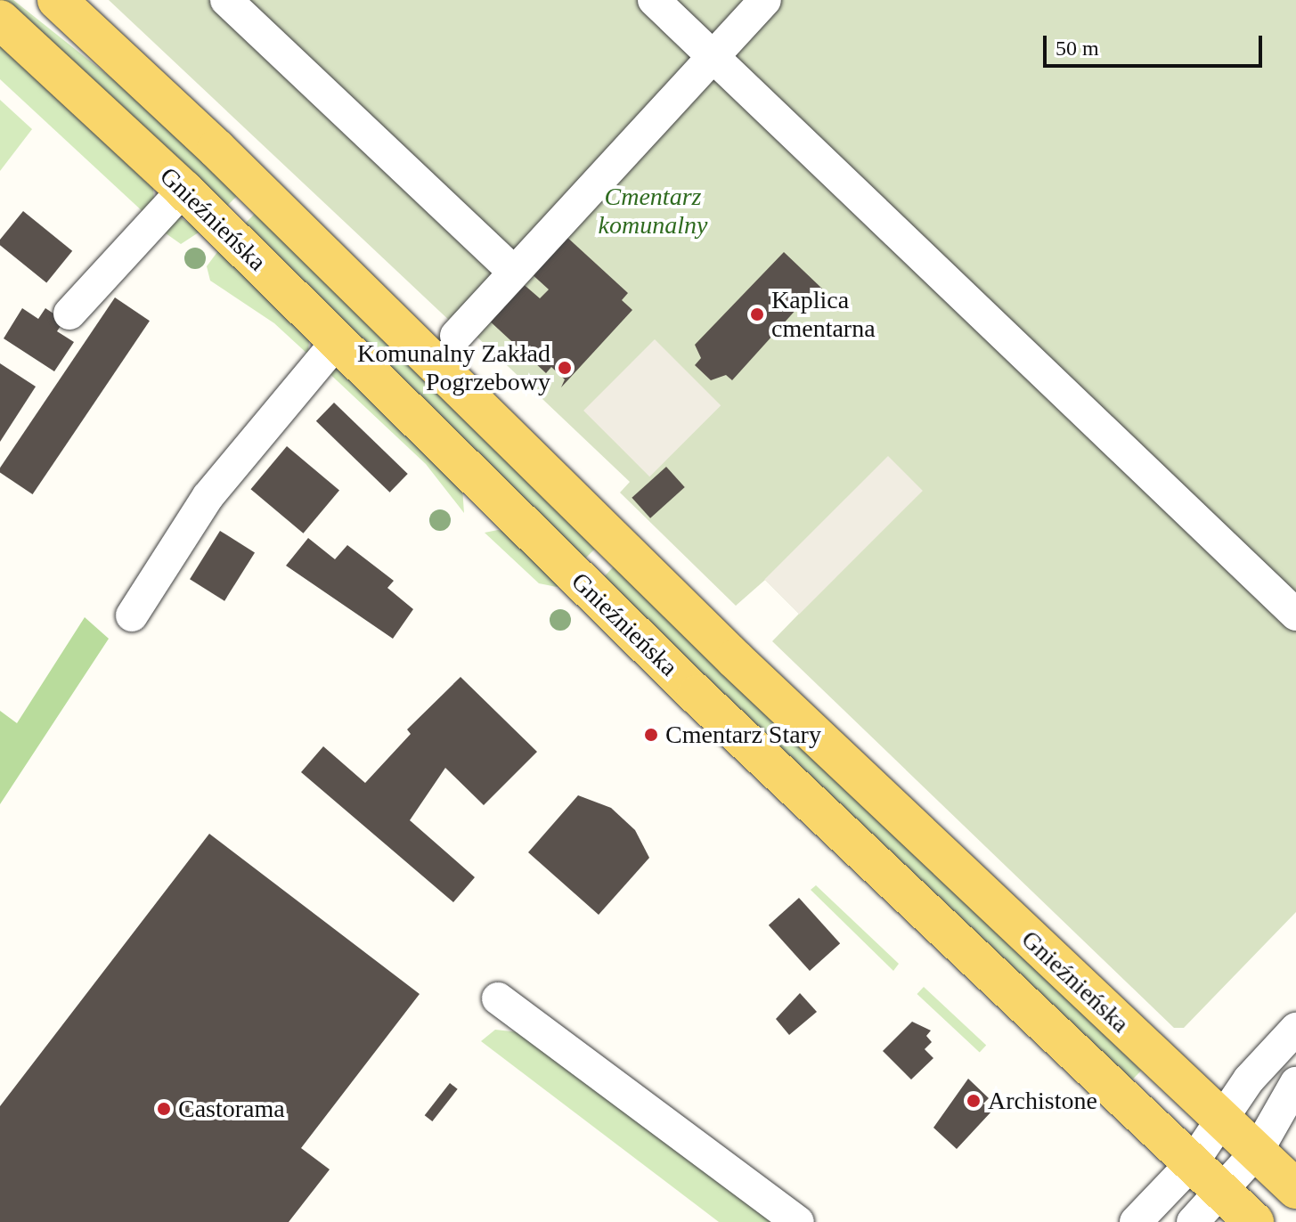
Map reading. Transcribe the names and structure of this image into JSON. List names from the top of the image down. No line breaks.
{"streets":{"main road":["Gnieźnieńska"]},"parks":["Cmentarz komunalny"],"places":["Kaplica cmentarna","Komunalny Zakład Pogrzebowy","Cmentarz Stary","Archistone","Castorama"],"scale_bar":"50 m"}
